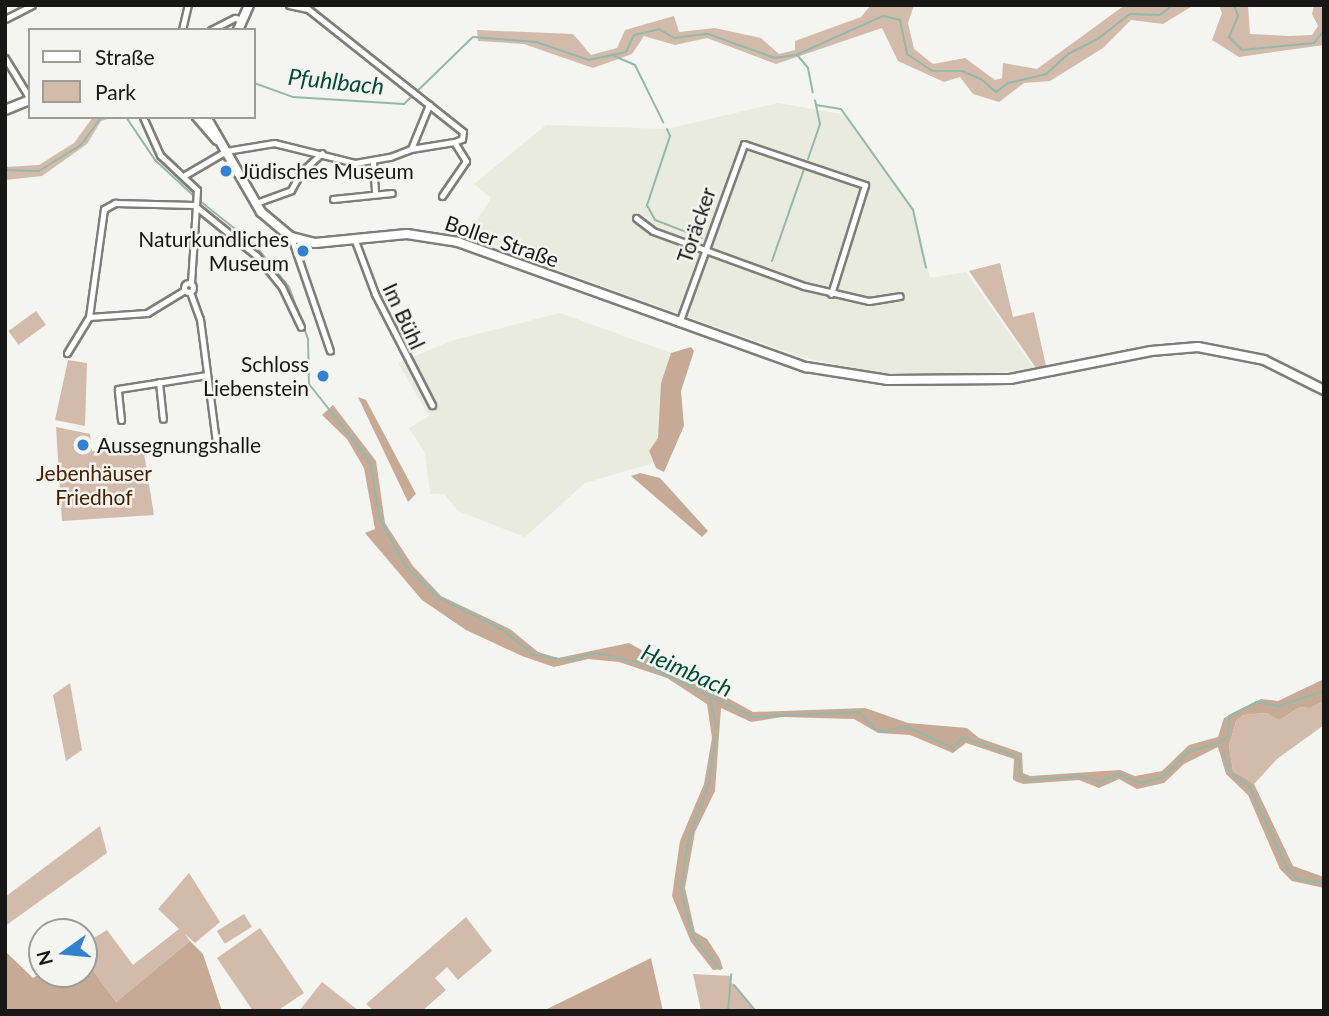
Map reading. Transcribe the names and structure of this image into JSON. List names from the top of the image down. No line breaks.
{"streets":{"main road":["Boller Straße"],"street":["Toräcker","Im Bühl"]},"crossings":[["Toräcker","Boller Straße"],["Boller Straße","Im Bühl"]],"water":["Pfuhlbach","Heimbach"],"parks":["Jebenhäuser Friedhof"],"places":["Jüdisches Museum","Naturkundliches Museum","Schloss Liebenstein","Aussegnungshalle"],"legend":["Straße","Park"],"north":"left"}
